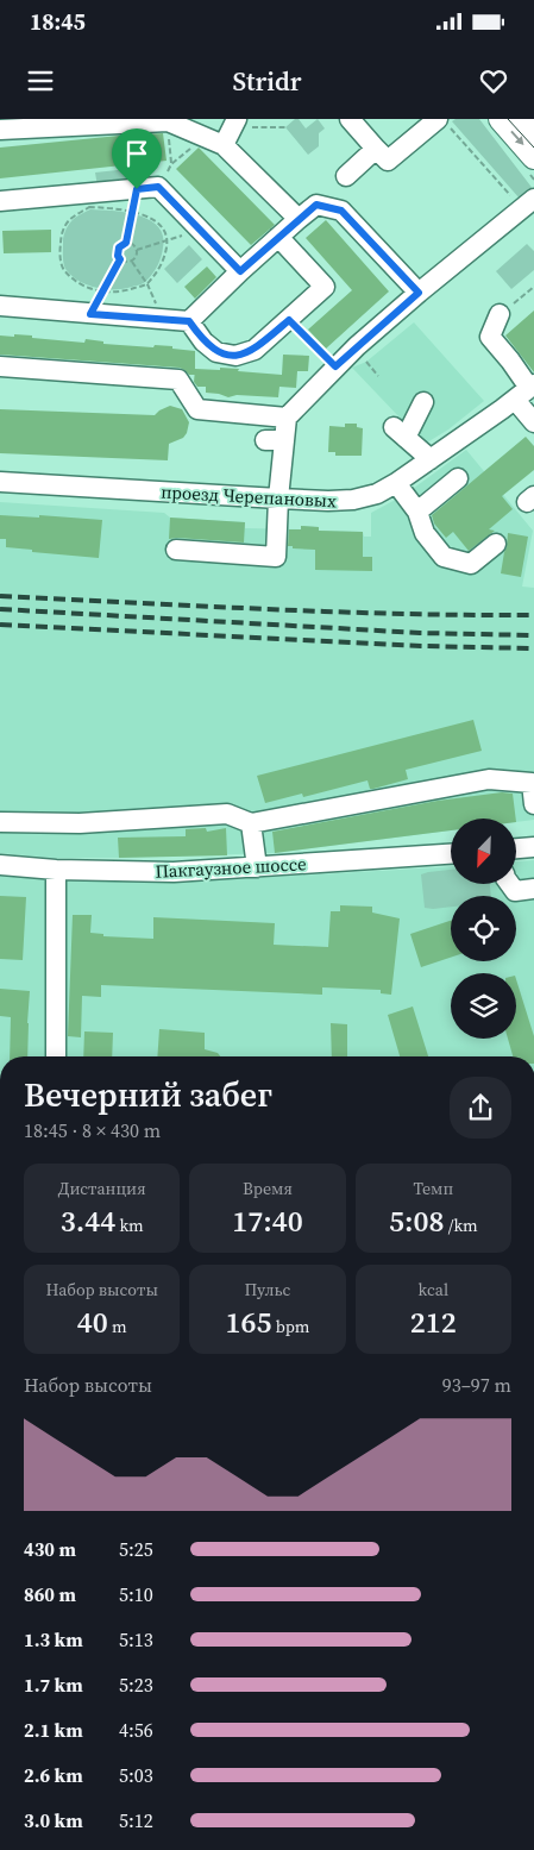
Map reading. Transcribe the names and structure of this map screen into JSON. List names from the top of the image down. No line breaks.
{"streets":{"street":["проезд Черепановых","Пакгаузное шоссе"]},"north":"bottom left","page":{"status":"18:45","header":"Stridr","heading":["Вечерний забег","18:45 · 8 × 430 m"],"stats":[["Дистанция","3.44 km"],["Время","17:40"],["Темп","5:08 /km"],["Набор высоты","40 m"],["Пульс","165 bpm"],["kcal","212"]],"chart":["Набор высоты","93–97 m"],"list":[{"name":"430 m","note":"5:25"},{"name":"860 m","note":"5:10"},{"name":"1.3 km","note":"5:13"},{"name":"1.7 km","note":"5:23"},{"name":"2.1 km","note":"4:56"},{"name":"2.6 km","note":"5:03"},{"name":"3.0 km","note":"5:12"}]}}
